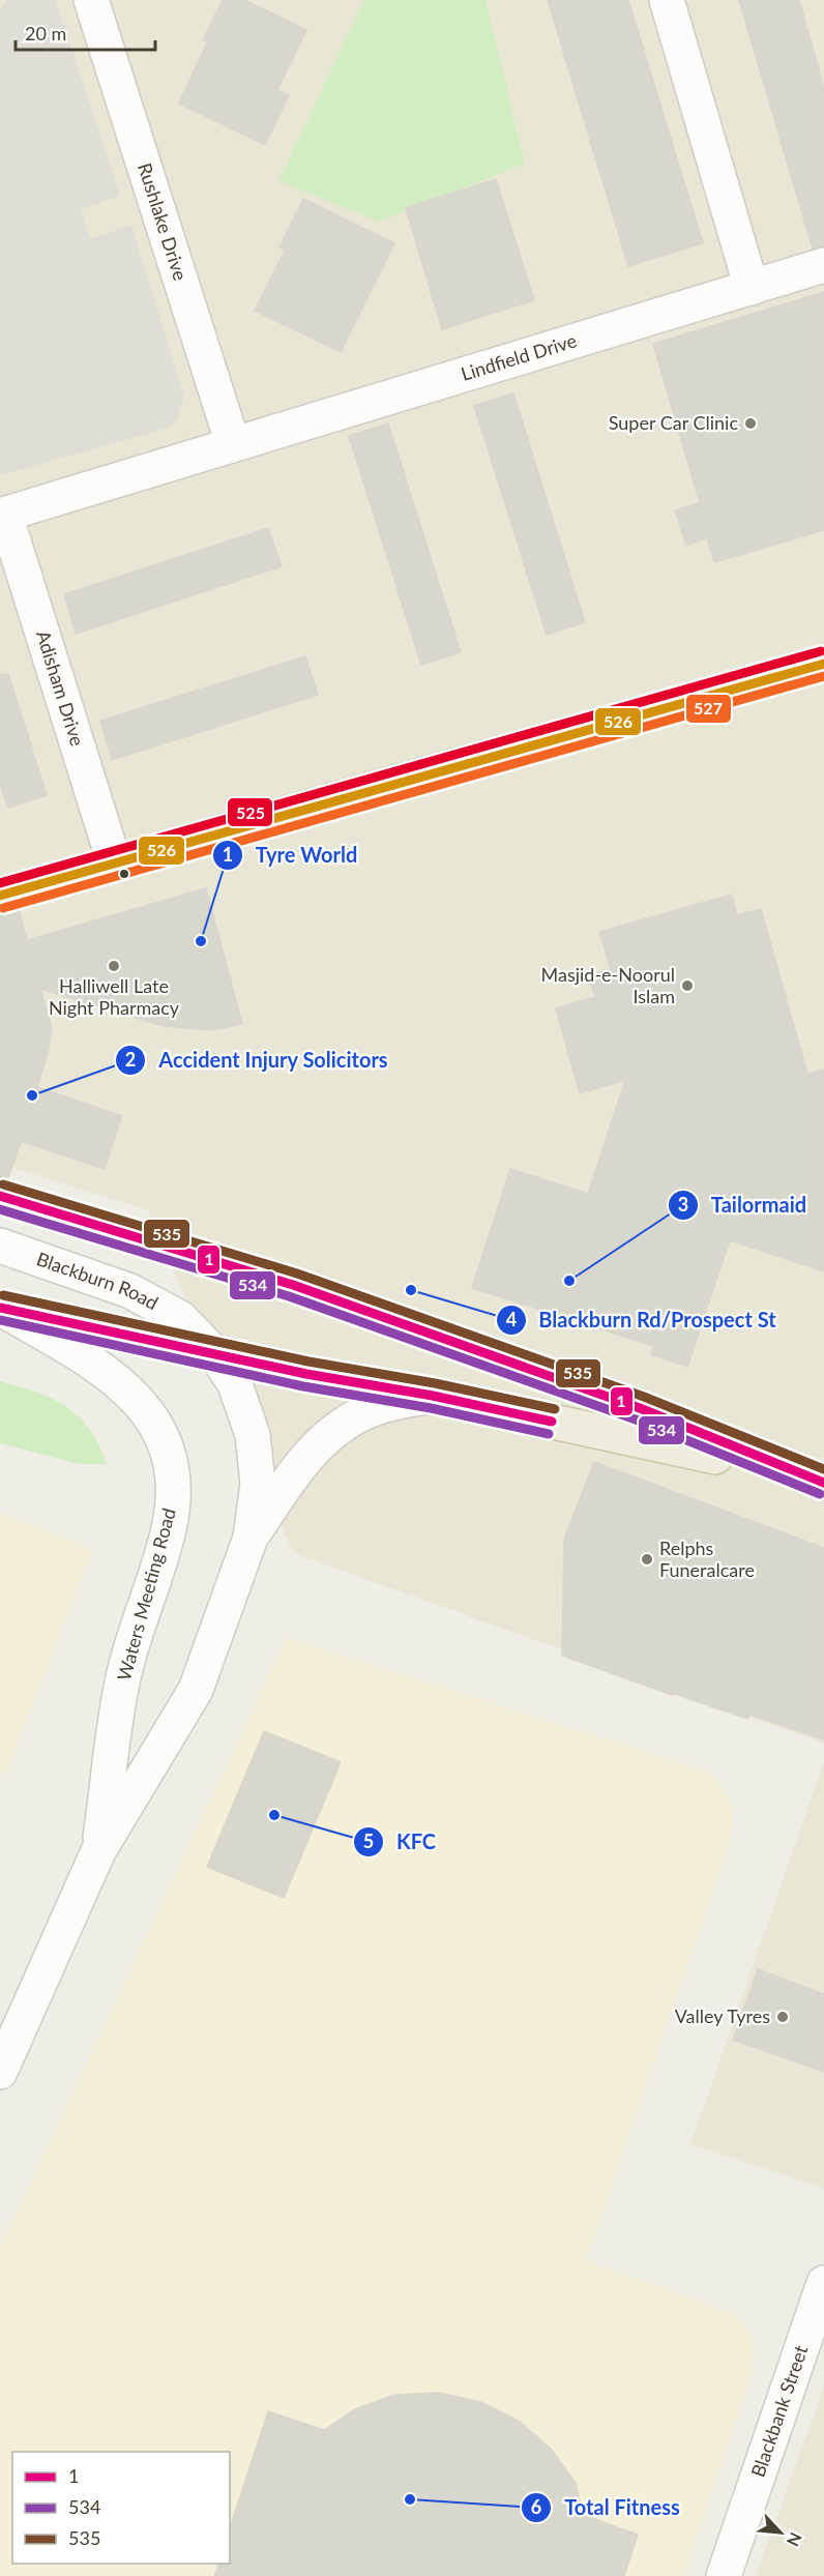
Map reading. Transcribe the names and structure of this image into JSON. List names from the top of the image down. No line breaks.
{"streets":{"highway":["Blackburn Road"],"street":["Rushlake Drive","Lindfield Drive","Adisham Drive","Waters Meeting Road","Blackbank Street"]},"crossings":[["Rushlake Drive","Lindfield Drive"],["Lindfield Drive","Adisham Drive"],["Blackburn Road","Waters Meeting Road"]],"places":["Super Car Clinic","Tyre World","Halliwell Late Night Pharmacy","Masjid-e-Noorul Islam","Accident Injury Solicitors","Tailormaid","Blackburn Rd/Prospect St","Relphs Funeralcare","KFC","Valley Tyres","Total Fitness"],"lines":["transit line 525","transit line 526","transit line 527","transit line 535","transit line 1","transit line 534"],"legend":["1","534","535"],"scale_bar":"20 m","north":"bottom right"}
